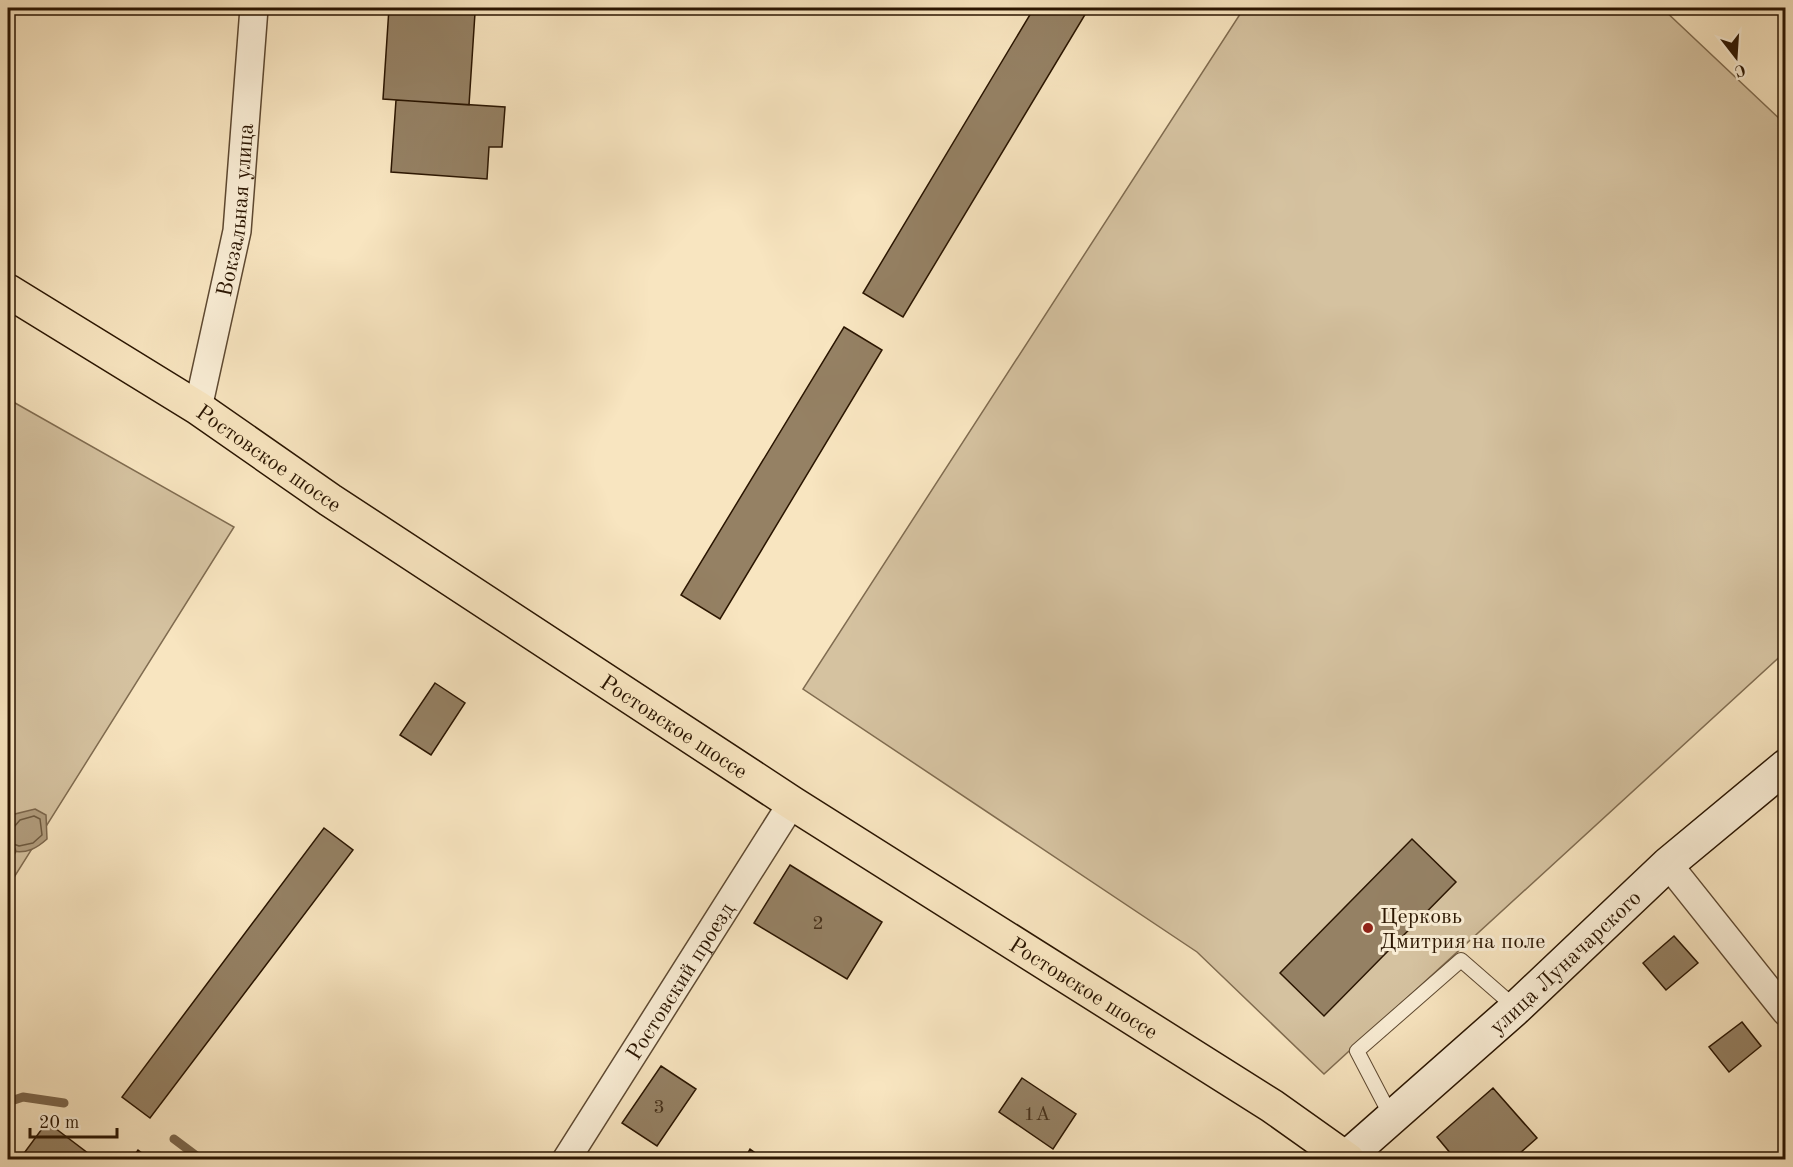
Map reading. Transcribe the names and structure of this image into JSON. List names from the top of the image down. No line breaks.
{"streets":{"main road":["Ростовское шоссе"],"street":["Вокзальная улица","улица Луначарского","Ростовский проезд"]},"crossings":[["Вокзальная улица","Ростовское шоссе"],["Ростовское шоссе","улица Луначарского"],["Ростовское шоссе","Ростовский проезд"]],"places":["Церковь Дмитрия на поле"],"house_numbers":["2","3","1А"],"scale_bar":"20 m","north":"bottom"}
